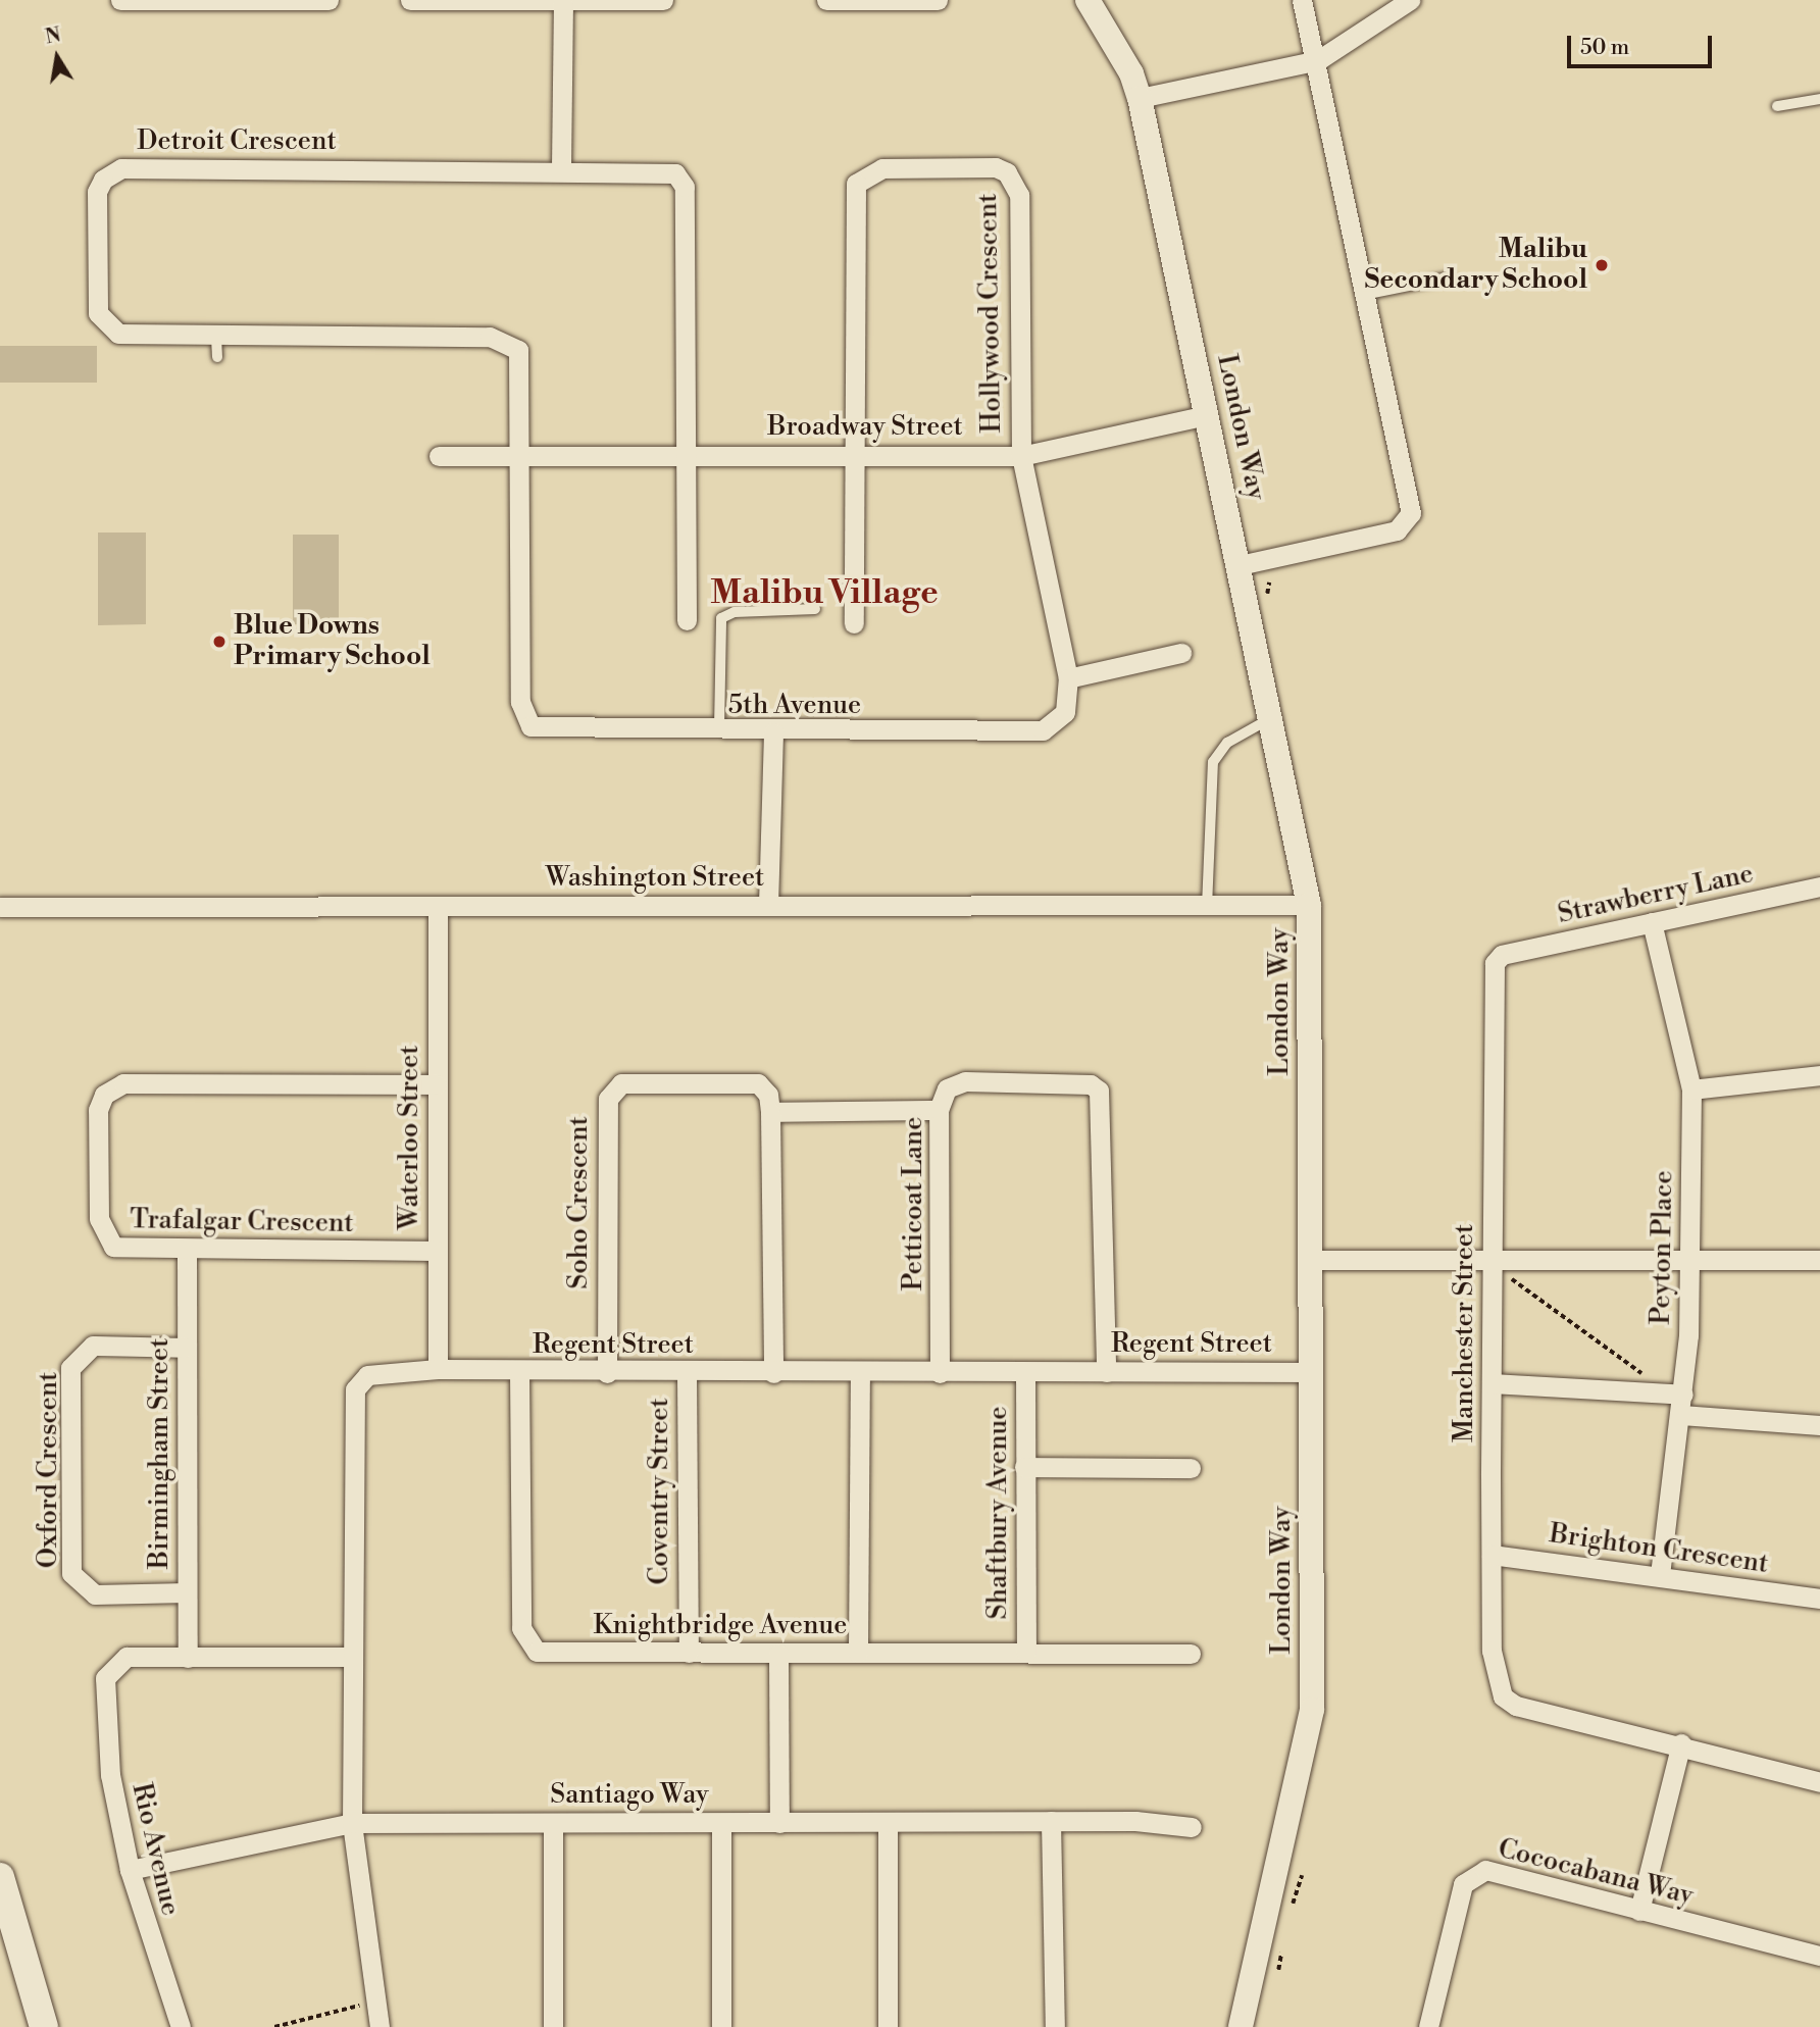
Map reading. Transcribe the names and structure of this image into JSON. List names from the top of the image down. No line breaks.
{"streets":{"street":["Detroit Crescent","Hollywood Crescent","Broadway Street","London Way","5th Avenue","Washington Street","Strawberry Lane","Waterloo Street","Soho Crescent","Petticoat Lane","Trafalgar Crescent","Peyton Place","Manchester Street","Regent Street","Birmingham Street","Oxford Crescent","Coventry Street","Shaftbury Avenue","Brighton Crescent","Knightbridge Avenue","Santiago Way","Rio Avenue","Cococabana Way"]},"crossings":[["Detroit Crescent","Broadway Street"],["Detroit Crescent","5th Avenue"],["Hollywood Crescent","Broadway Street"],["Hollywood Crescent","5th Avenue"],["Broadway Street","London Way"],["Broadway Street","5th Avenue"],["London Way","Washington Street"],["London Way","Regent Street"],["Washington Street","Waterloo Street"],["Strawberry Lane","Peyton Place"],["Strawberry Lane","Manchester Street"],["Waterloo Street","Trafalgar Crescent"],["Waterloo Street","Regent Street"],["Soho Crescent","Regent Street"],["Petticoat Lane","Regent Street"],["Trafalgar Crescent","Birmingham Street"],["Peyton Place","Brighton Crescent"],["Manchester Street","Brighton Crescent"],["Regent Street","Coventry Street"],["Regent Street","Shaftbury Avenue"],["Regent Street","Knightbridge Avenue"],["Regent Street","Santiago Way"],["Birmingham Street","Oxford Crescent"],["Birmingham Street","Rio Avenue"],["Coventry Street","Knightbridge Avenue"],["Shaftbury Avenue","Knightbridge Avenue"],["Santiago Way","Rio Avenue"]],"districts":["Malibu Village"],"places":["Malibu Secondary School","Blue Downs Primary School"],"scale_bar":"50 m","north":"top"}
